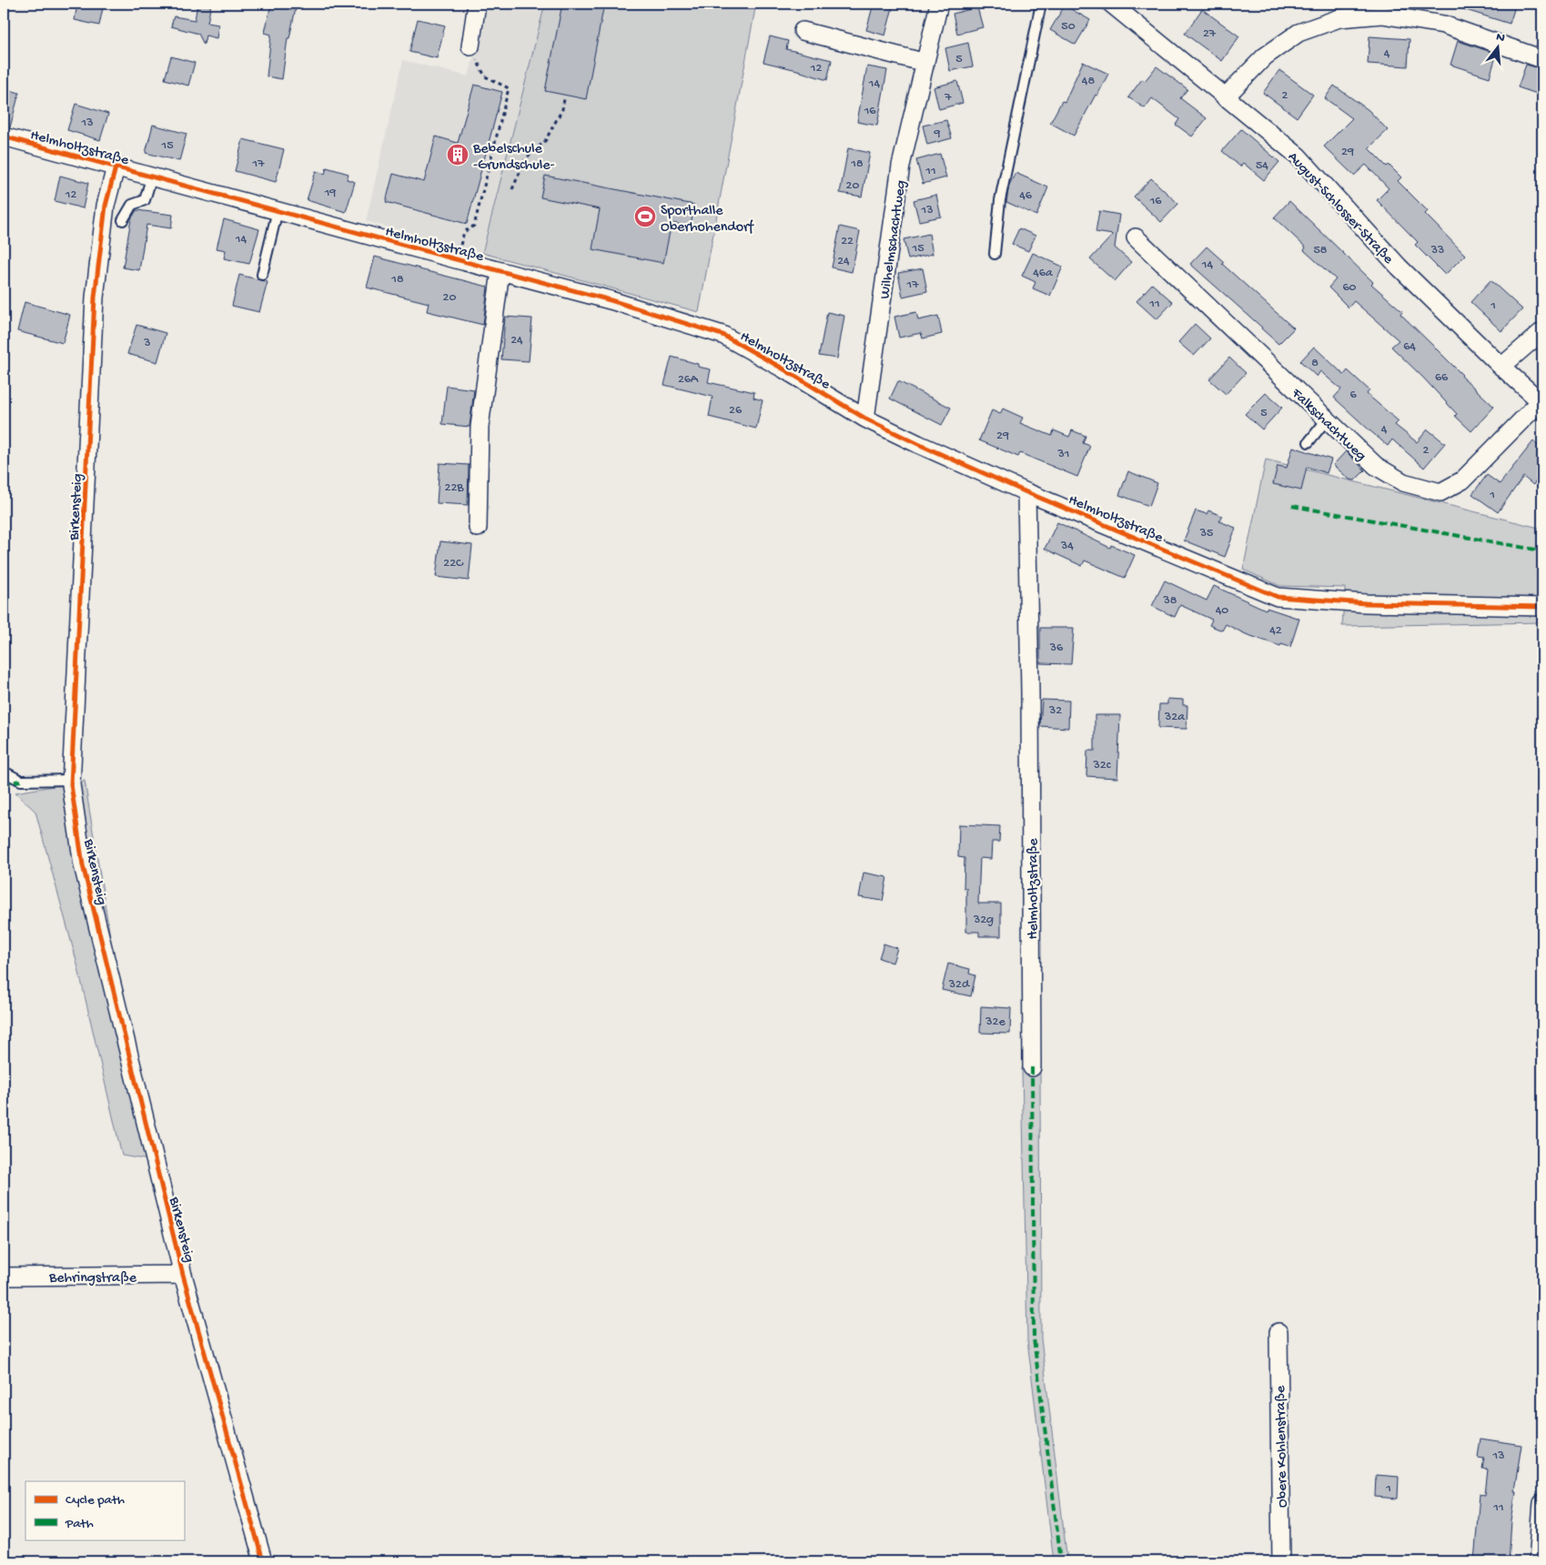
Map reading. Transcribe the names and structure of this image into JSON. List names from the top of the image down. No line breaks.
{"streets":{"street":["Helmholtzstraße","August-Schlosser-Straße","Wilhelmschachtweg","Falkschachtweg","Birkensteig","Behringstraße","Obere Kohlenstraße"]},"crossings":[["Helmholtzstraße","Wilhelmschachtweg"],["Helmholtzstraße","Birkensteig"],["August-Schlosser-Straße","Falkschachtweg"],["Birkensteig","Behringstraße"]],"places":{"building":["Bebelschule -Grundschule-"],"sports":["Sporthalle Oberhohendorf"]},"house_numbers":["50","27","4","5","12","48","14","2","7","16","13","9","15","29","17","18","54","11","20","19","12","46","16","13","14","22","15","58","33","24","14","46a","18","17","60","20","11","1","24","3","64","8","66","26A","6","26","5","4","29","2","31","22B","1","35","34","22C","38","40","42","36","32","32a","32c","32g","32d","32e","13","1","11"],"legend":["Cycle path","Path"],"north":"top"}
